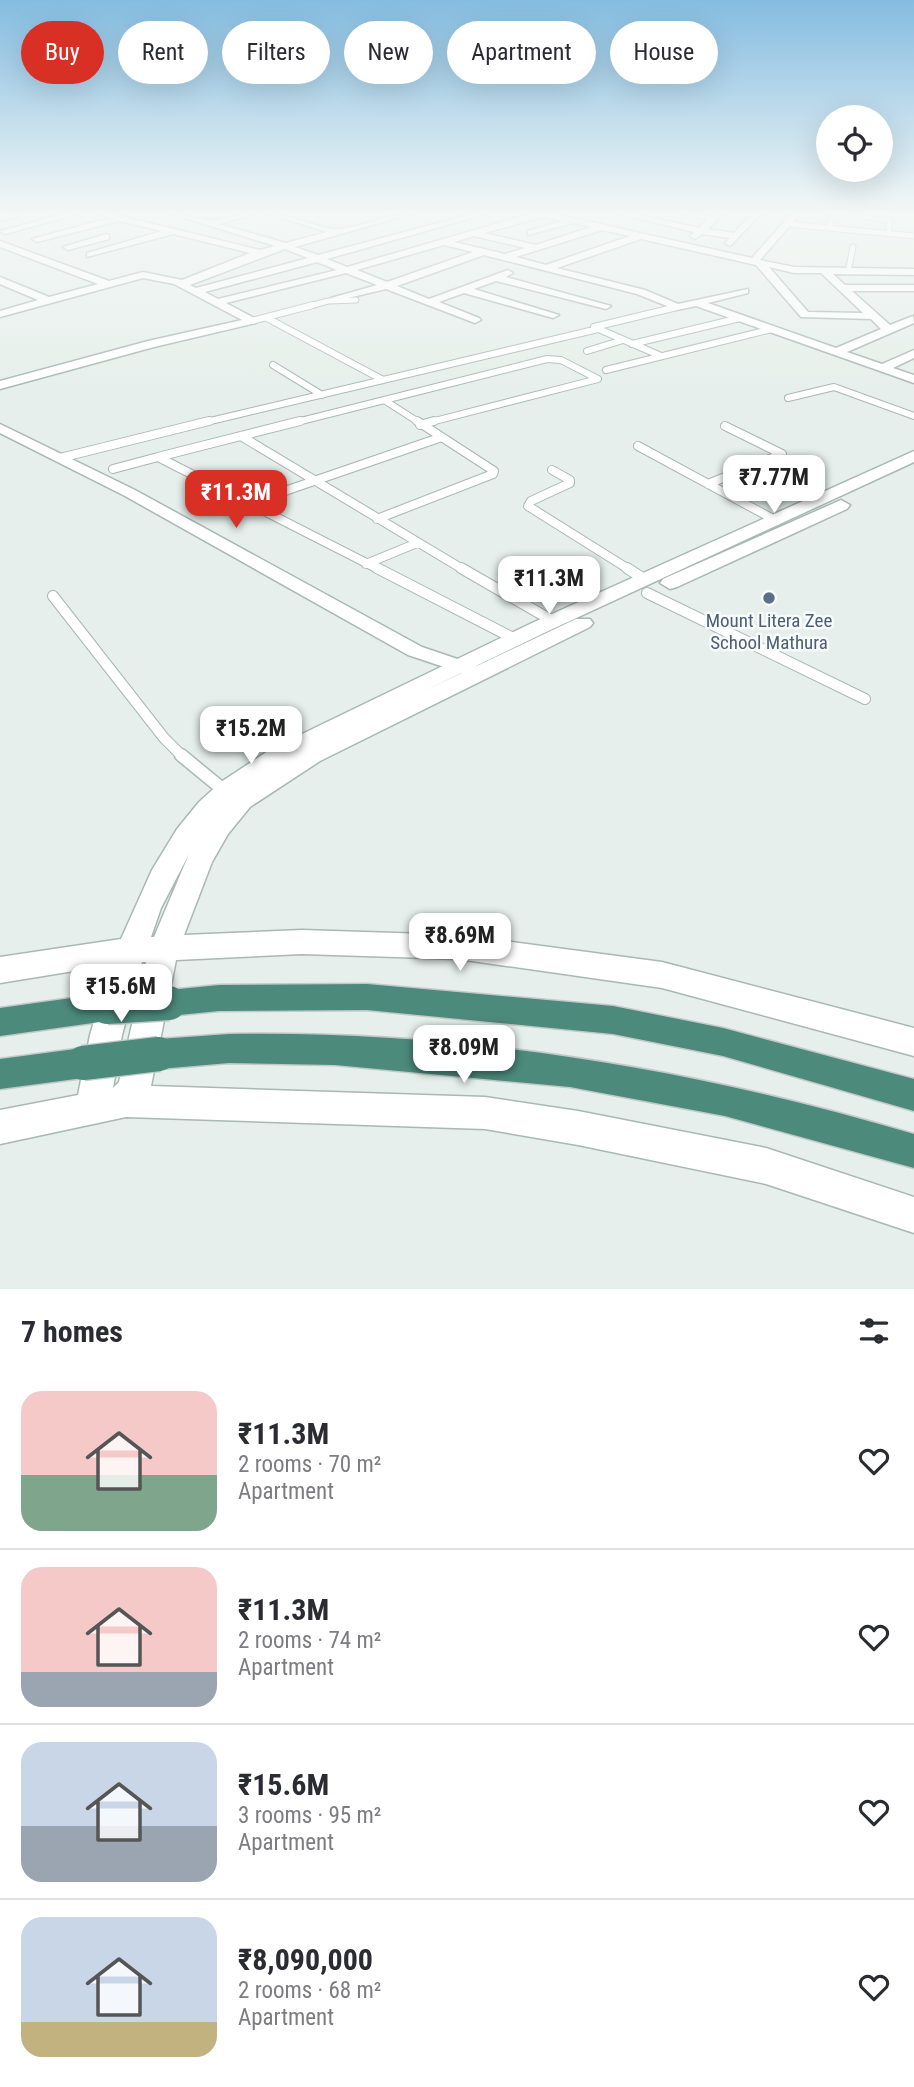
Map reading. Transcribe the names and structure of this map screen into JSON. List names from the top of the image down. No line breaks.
{"places":["Mount Litera Zee School Mathura"],"page":{"chip":["Buy","Rent","Filters","New","Apartment","House"],"price":["₹7.77M","₹11.3M","₹11.3M","₹15.2M","₹8.69M","₹15.6M","₹8.09M"],"heading":"7 homes","list":[{"name":"₹11.3M","note":"2 rooms · 70 m² · Apartment"},{"name":"₹11.3M","note":"2 rooms · 74 m² · Apartment"},{"name":"₹15.6M","note":"3 rooms · 95 m² · Apartment"},{"name":"₹8,090,000","note":"2 rooms · 68 m² · Apartment"}]}}
